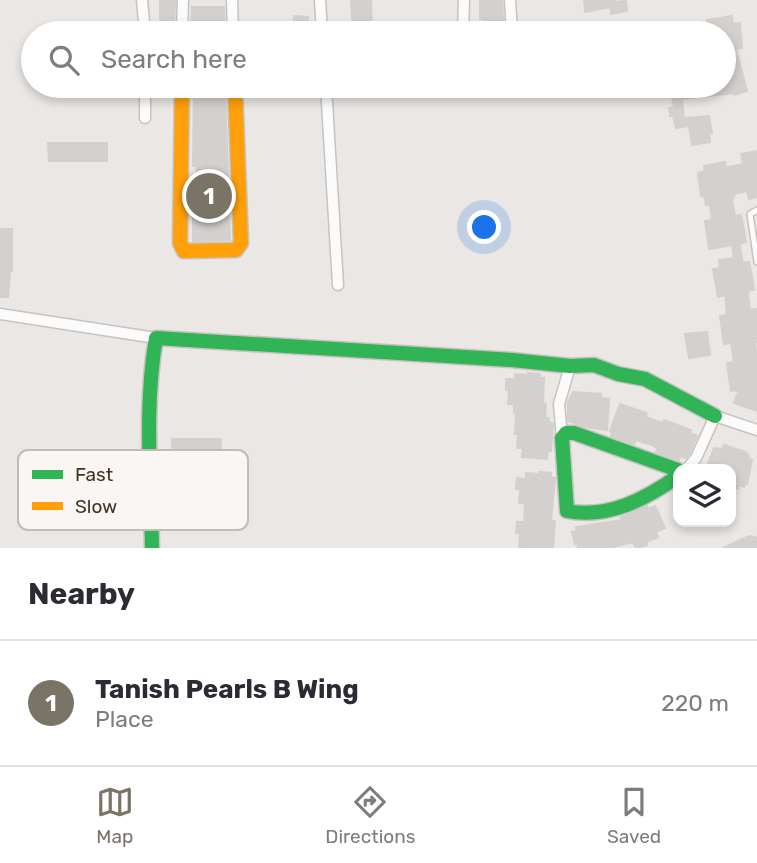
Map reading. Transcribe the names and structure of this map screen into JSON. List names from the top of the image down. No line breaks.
{"legend":["Fast","Slow"],"page":{"search":"Search here","pins":"1","heading":"Nearby","list":[{"mark":"1","name":"Tanish Pearls B Wing","note":"Place","value":"220 m"}],"nav":["Map","Directions","Saved"]}}
